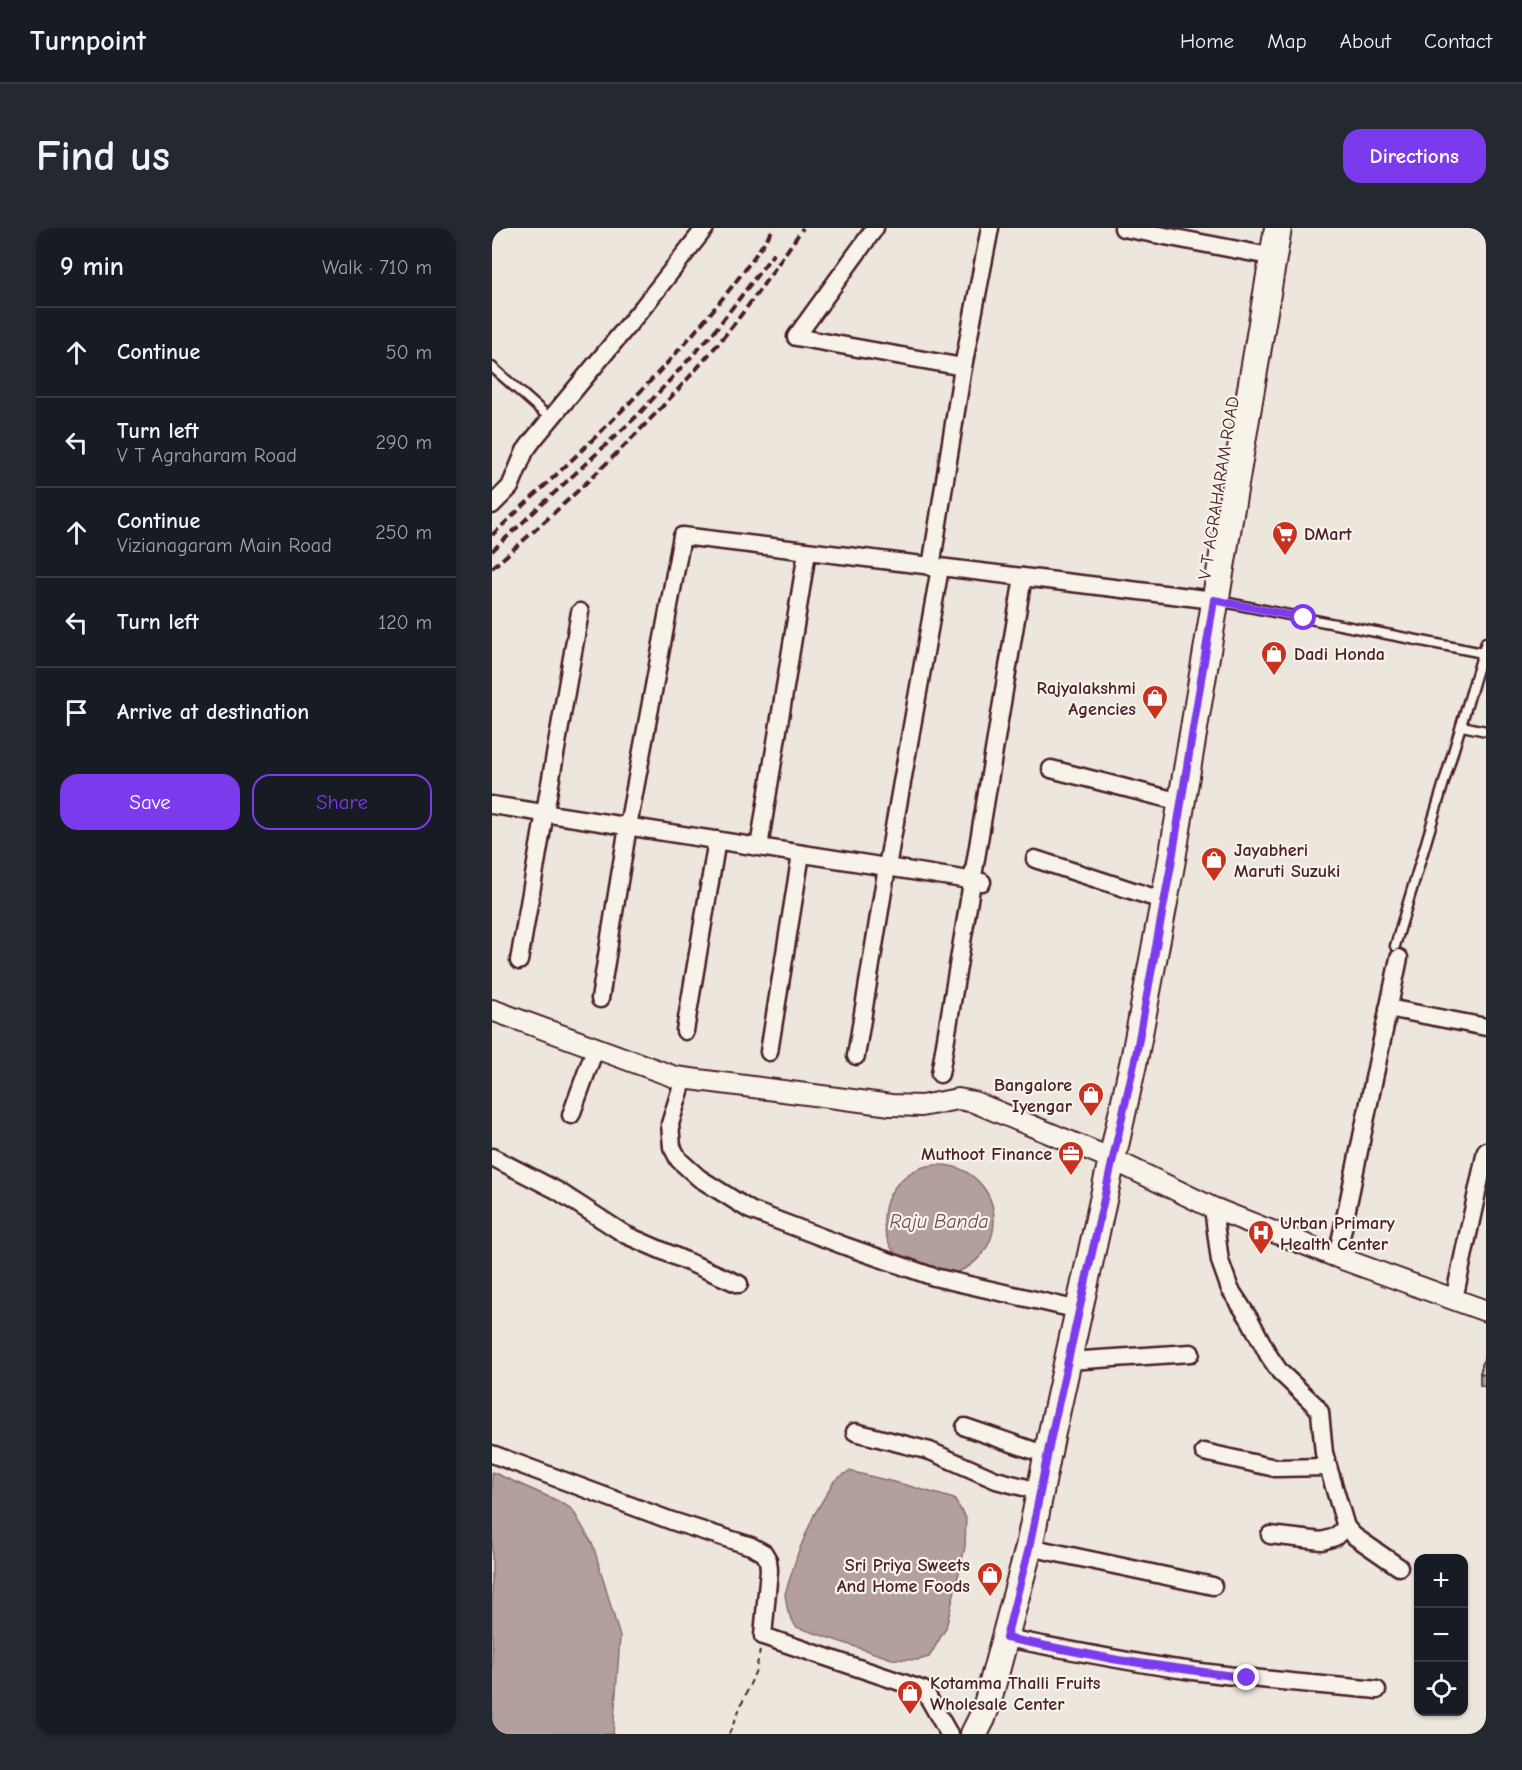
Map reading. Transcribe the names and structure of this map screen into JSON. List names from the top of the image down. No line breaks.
{"streets":{"main road":["V T AGRAHARAM ROAD"]},"water":["Raju Banda"],"places":{"supermarket":["DMart"],"shop":["Dadi Honda","Rajyalakshmi Agencies","Jayabheri Maruti Suzuki","Bangalore Iyengar","Sri Priya Sweets And Home Foods","Kotamma Thalli Fruits Wholesale Center"],"office":["Muthoot Finance"],"hospital":["Urban Primary Health Center"]},"page":{"header":"Turnpoint","nav":["Home","Map","About","Contact"],"buttons":["Directions",["Save","Share"]],"title":"Find us","heading":["9 min","Walk · 710 m"],"list":[["Continue","50 m"],["Turn left","V T Agraharam Road","290 m"],["Continue","Vizianagaram Main Road","250 m"],["Turn left","120 m"],"Arrive at destination"],"map_buttons":["+","−"]}}
